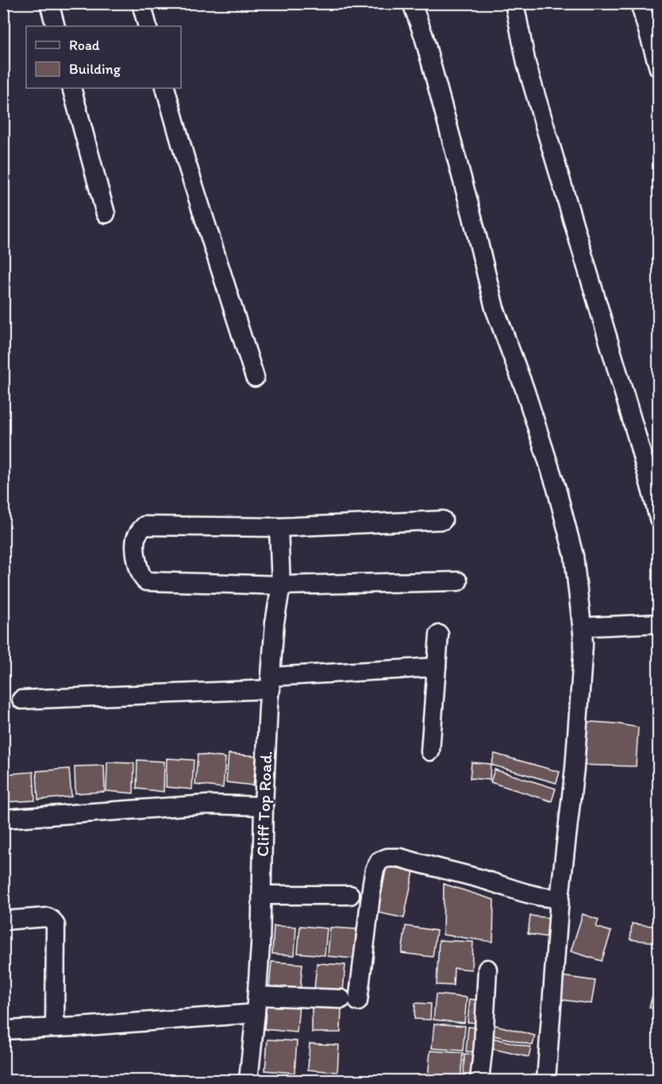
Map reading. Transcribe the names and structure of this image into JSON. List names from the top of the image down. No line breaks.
{"streets":{"street":["Cliff Top Road."]},"legend":["Road","Building"]}
